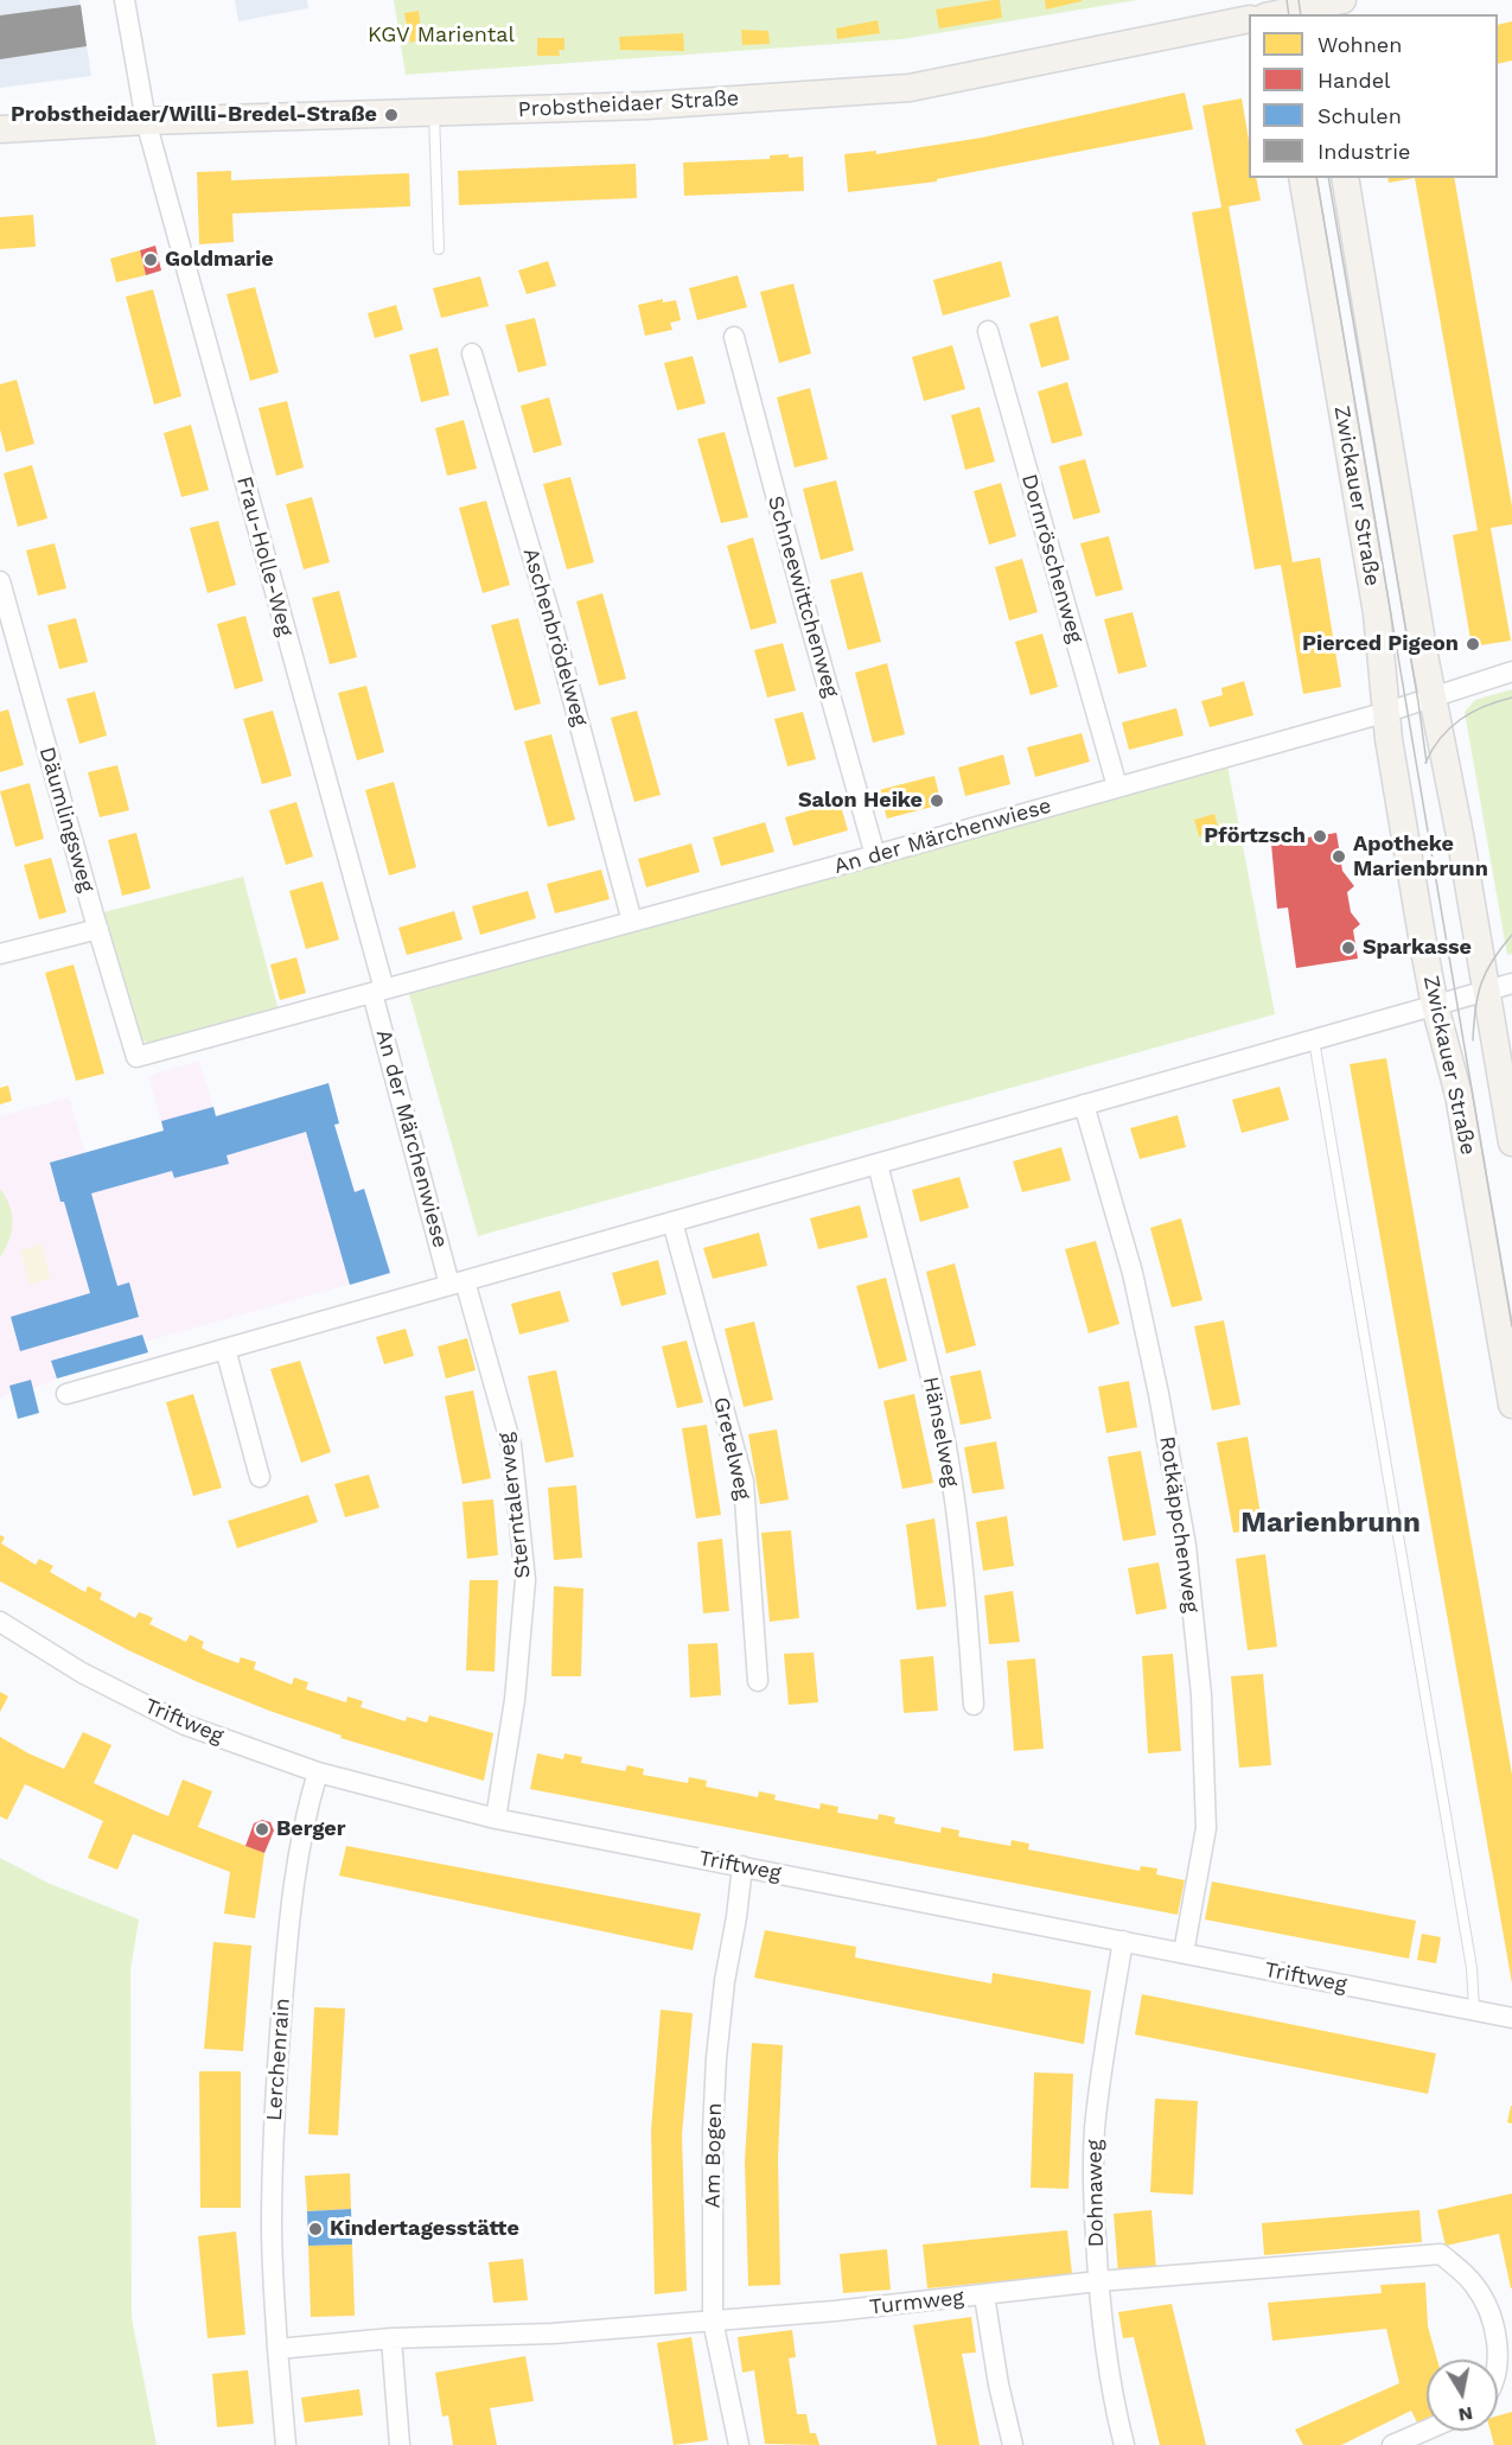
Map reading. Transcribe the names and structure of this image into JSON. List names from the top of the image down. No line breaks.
{"streets":{"main road":["Probstheidaer Straße","Zwickauer Straße"],"street":["Frau-Holle-Weg","Dornröschenweg","Schneewittchenweg","Aschenbrödelweg","Däumlingsweg","An der Märchenwiese","Hänselweg","Gretelweg","Sterntalerweg","Rotkäppchenweg","Triftweg","Lerchenrain","Am Bogen","Dohnaweg","Turmweg"]},"crossings":[["Probstheidaer Straße","Frau-Holle-Weg"],["Zwickauer Straße","An der Märchenwiese"],["Frau-Holle-Weg","An der Märchenwiese"],["Dornröschenweg","An der Märchenwiese"],["Schneewittchenweg","An der Märchenwiese"],["Aschenbrödelweg","An der Märchenwiese"],["Däumlingsweg","An der Märchenwiese"],["An der Märchenwiese","Sterntalerweg"],["Sterntalerweg","Triftweg"],["Rotkäppchenweg","Triftweg"],["Triftweg","Lerchenrain"],["Triftweg","Am Bogen"],["Triftweg","Dohnaweg"],["Am Bogen","Turmweg"],["Dohnaweg","Turmweg"]],"districts":["Marienbrunn"],"parks":["KGV Mariental"],"places":["Probstheidaer/Willi-Bredel-Straße","Goldmarie","Pierced Pigeon","Salon Heike","Pförtzsch","Apotheke Marienbrunn","Sparkasse","Berger","Kindertagesstätte"],"legend":["Wohnen","Handel","Schulen","Industrie"],"north":"bottom"}
